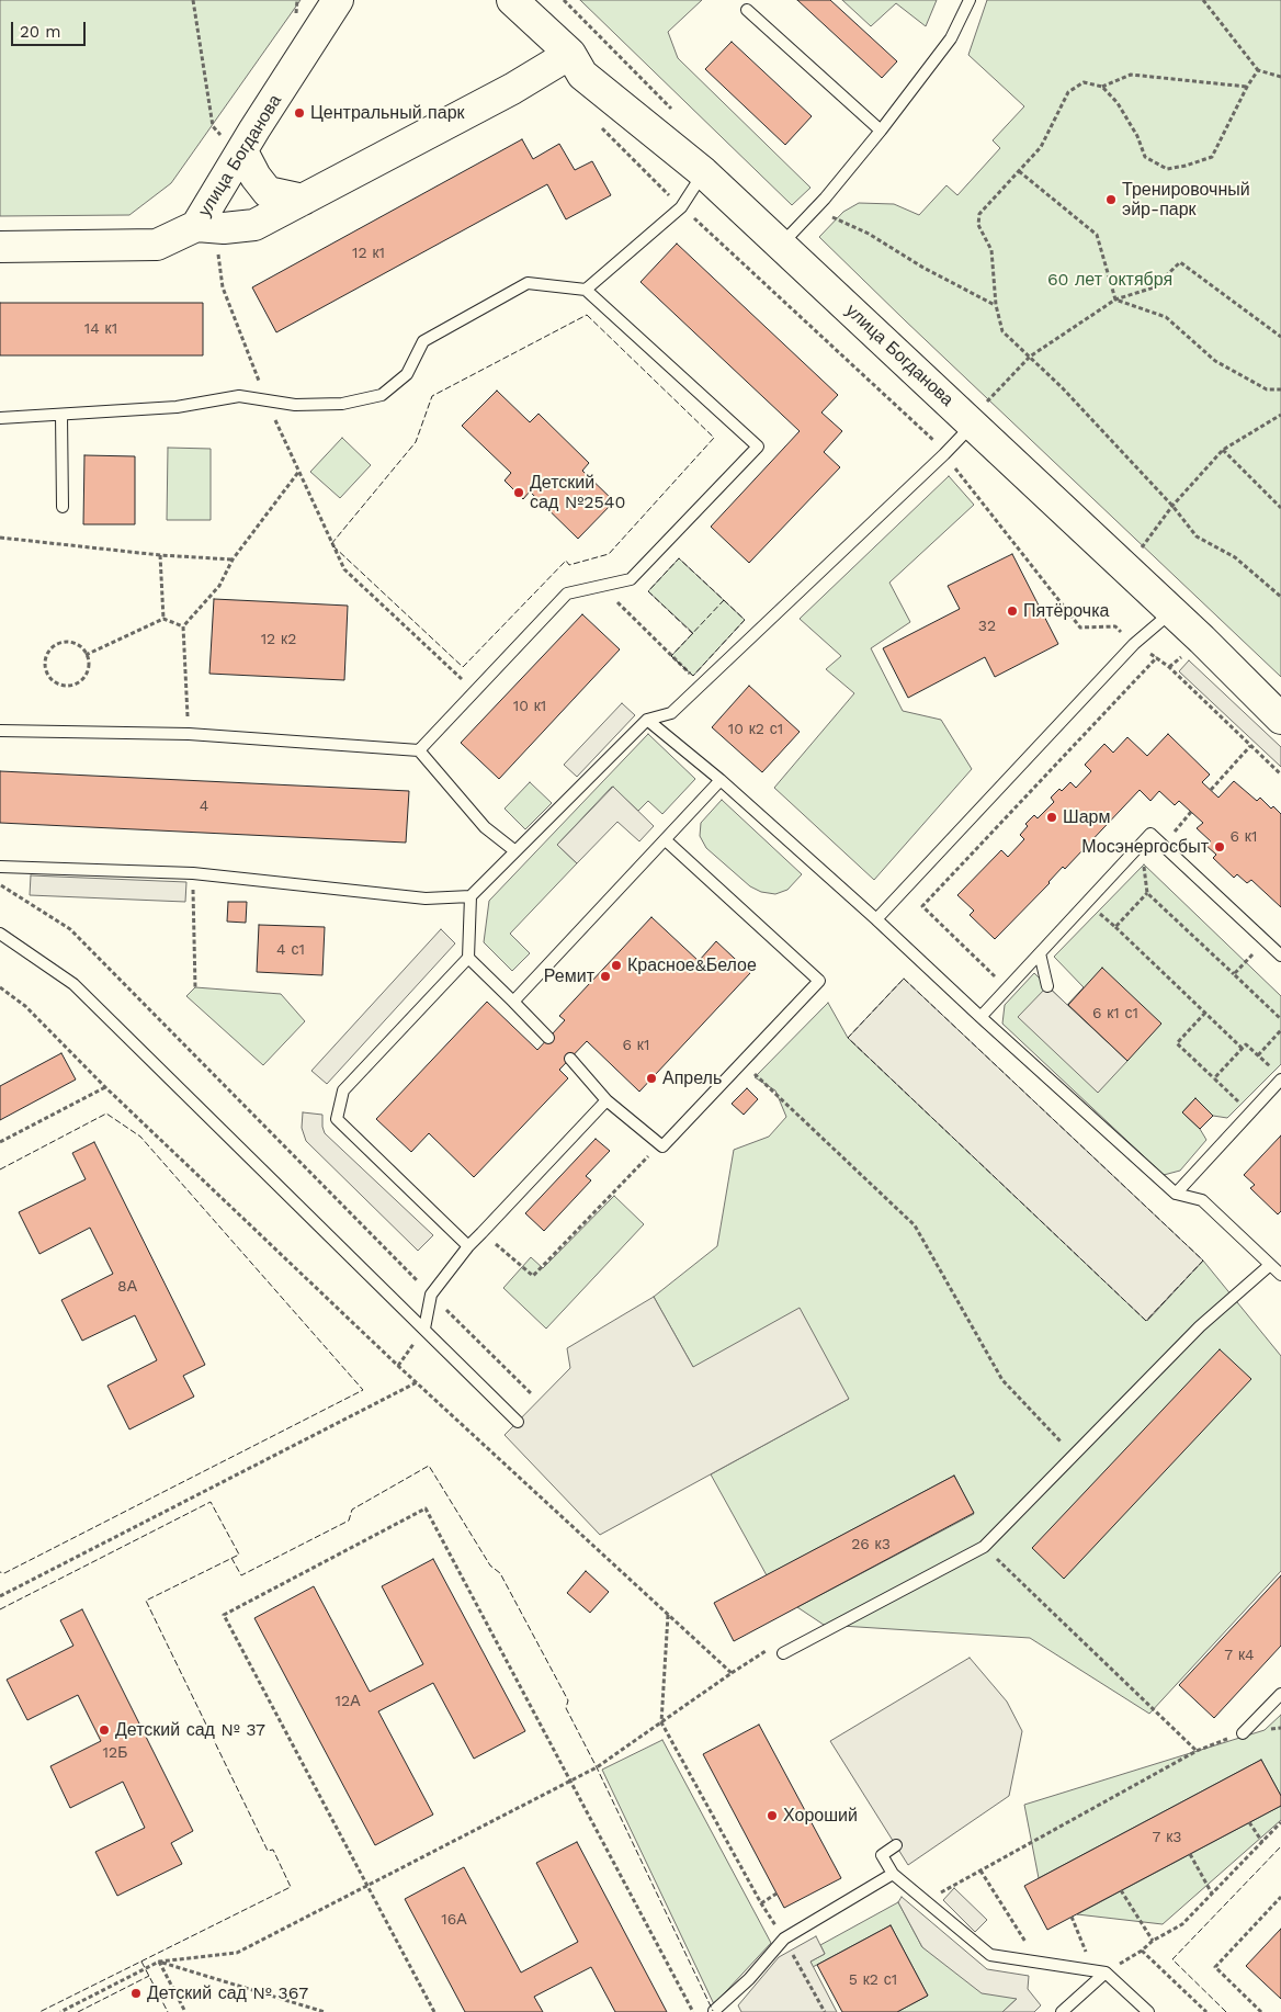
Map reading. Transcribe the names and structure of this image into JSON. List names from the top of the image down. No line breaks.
{"streets":{"street":["улица Богданова"]},"parks":["60 лет октября"],"places":["Центральный парк","Тренировочный эйр-парк","Детский сад №2540","Пятёрочка","Шарм","Мосэнергосбыт","Красное&Белое","Ремит","Апрель","Детский сад № 37","Хороший","Детский сад № 367"],"house_numbers":["12 к1","14 к1","32","12 к2","10 к1","10 к2 с1","4","6 к1","4 с1","6 к1 с1","6 к1","8А","26 к3","7 к4","12А","12Б","7 к3","16А","5 к2 с1"],"scale_bar":"20 m"}
